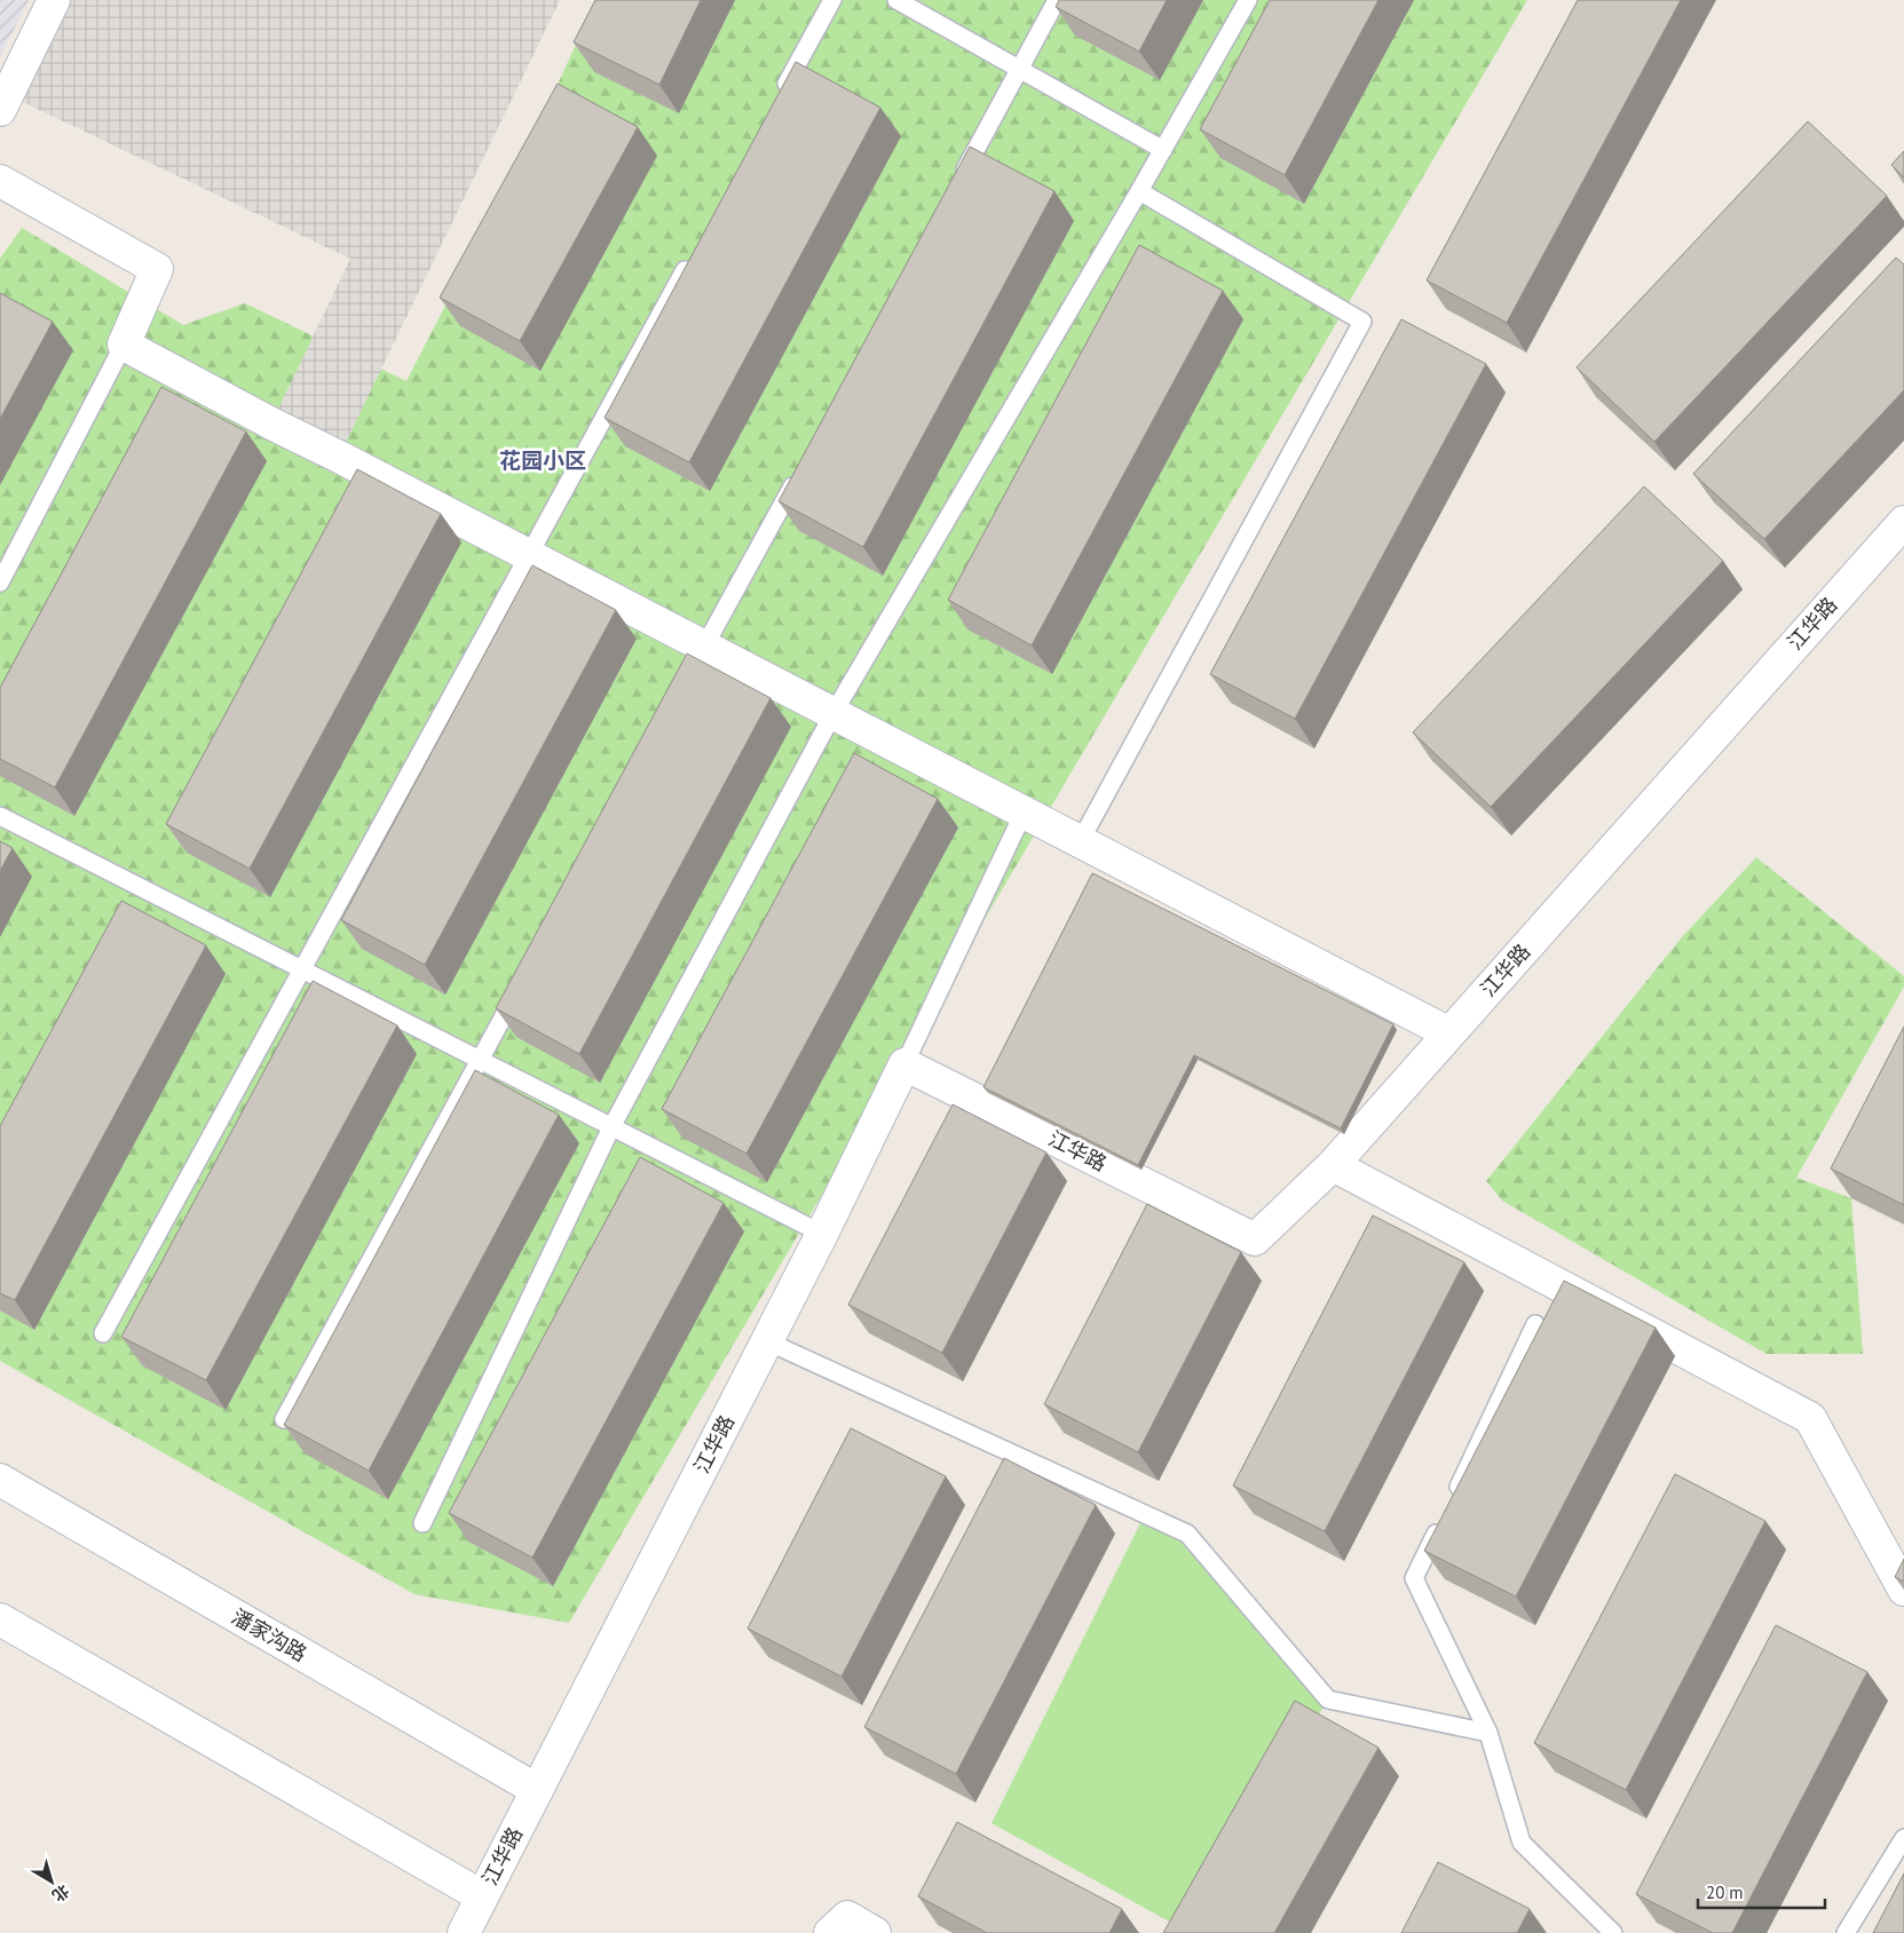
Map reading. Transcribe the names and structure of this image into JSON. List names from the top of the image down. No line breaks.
{"streets":{"street":["江华路","潘家沟路"]},"crossings":[["江华路","潘家沟路"]],"districts":["花园小区"],"scale_bar":"20 m","north":"bottom right"}
